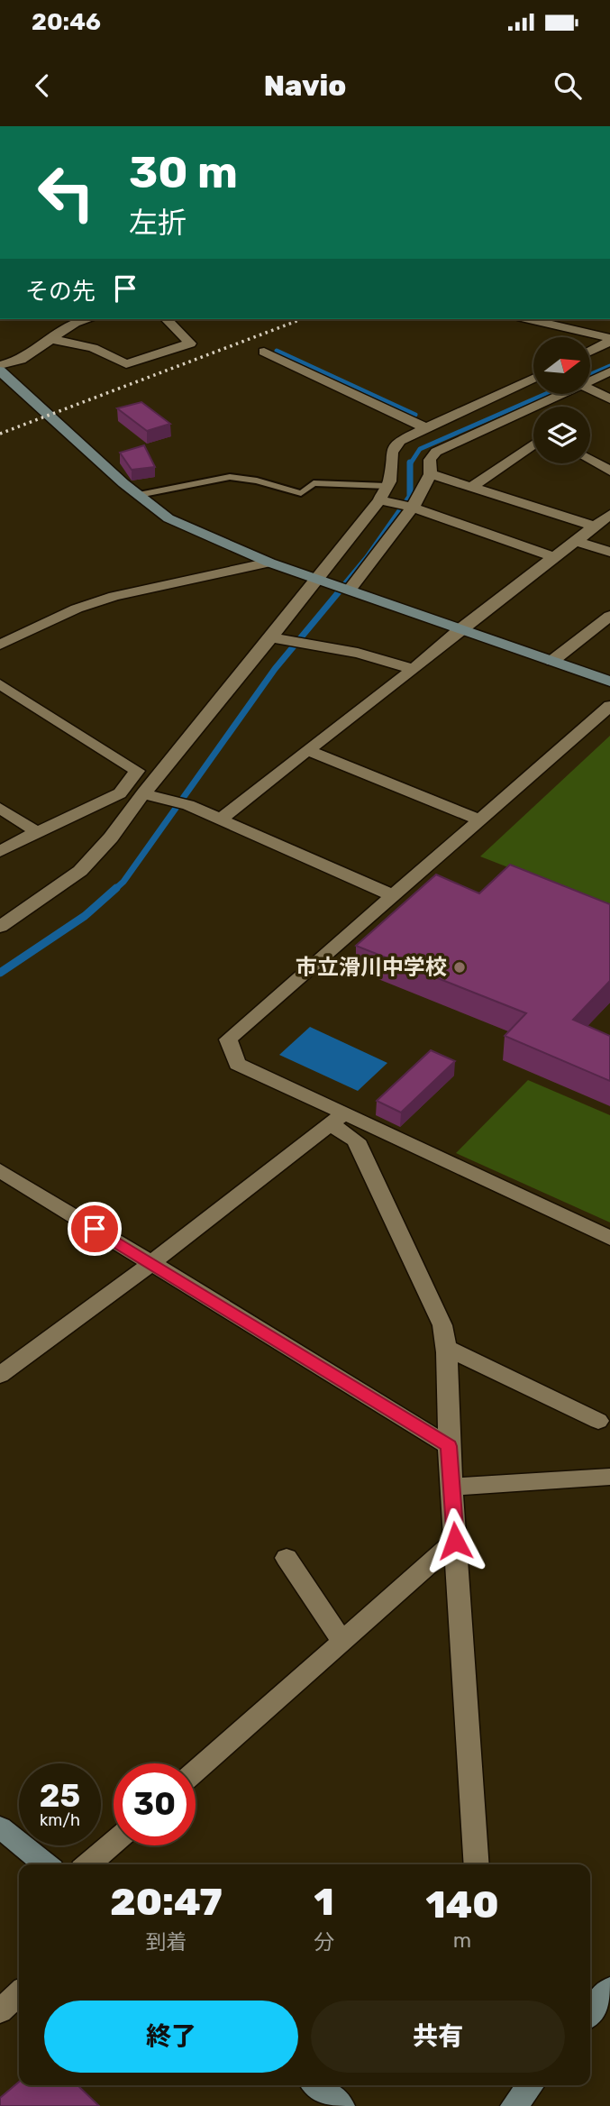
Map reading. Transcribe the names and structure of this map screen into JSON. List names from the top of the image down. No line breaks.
{"places":["市立滑川中学校"],"north":"right","page":{"status":"20:46","header":"Navio","turn":["30 m","左折"],"then":"その先","speed":"25 km/h","limit":"30","eta":["20:47","到着","1","分","140","m"],"buttons":["終了","共有"]}}
